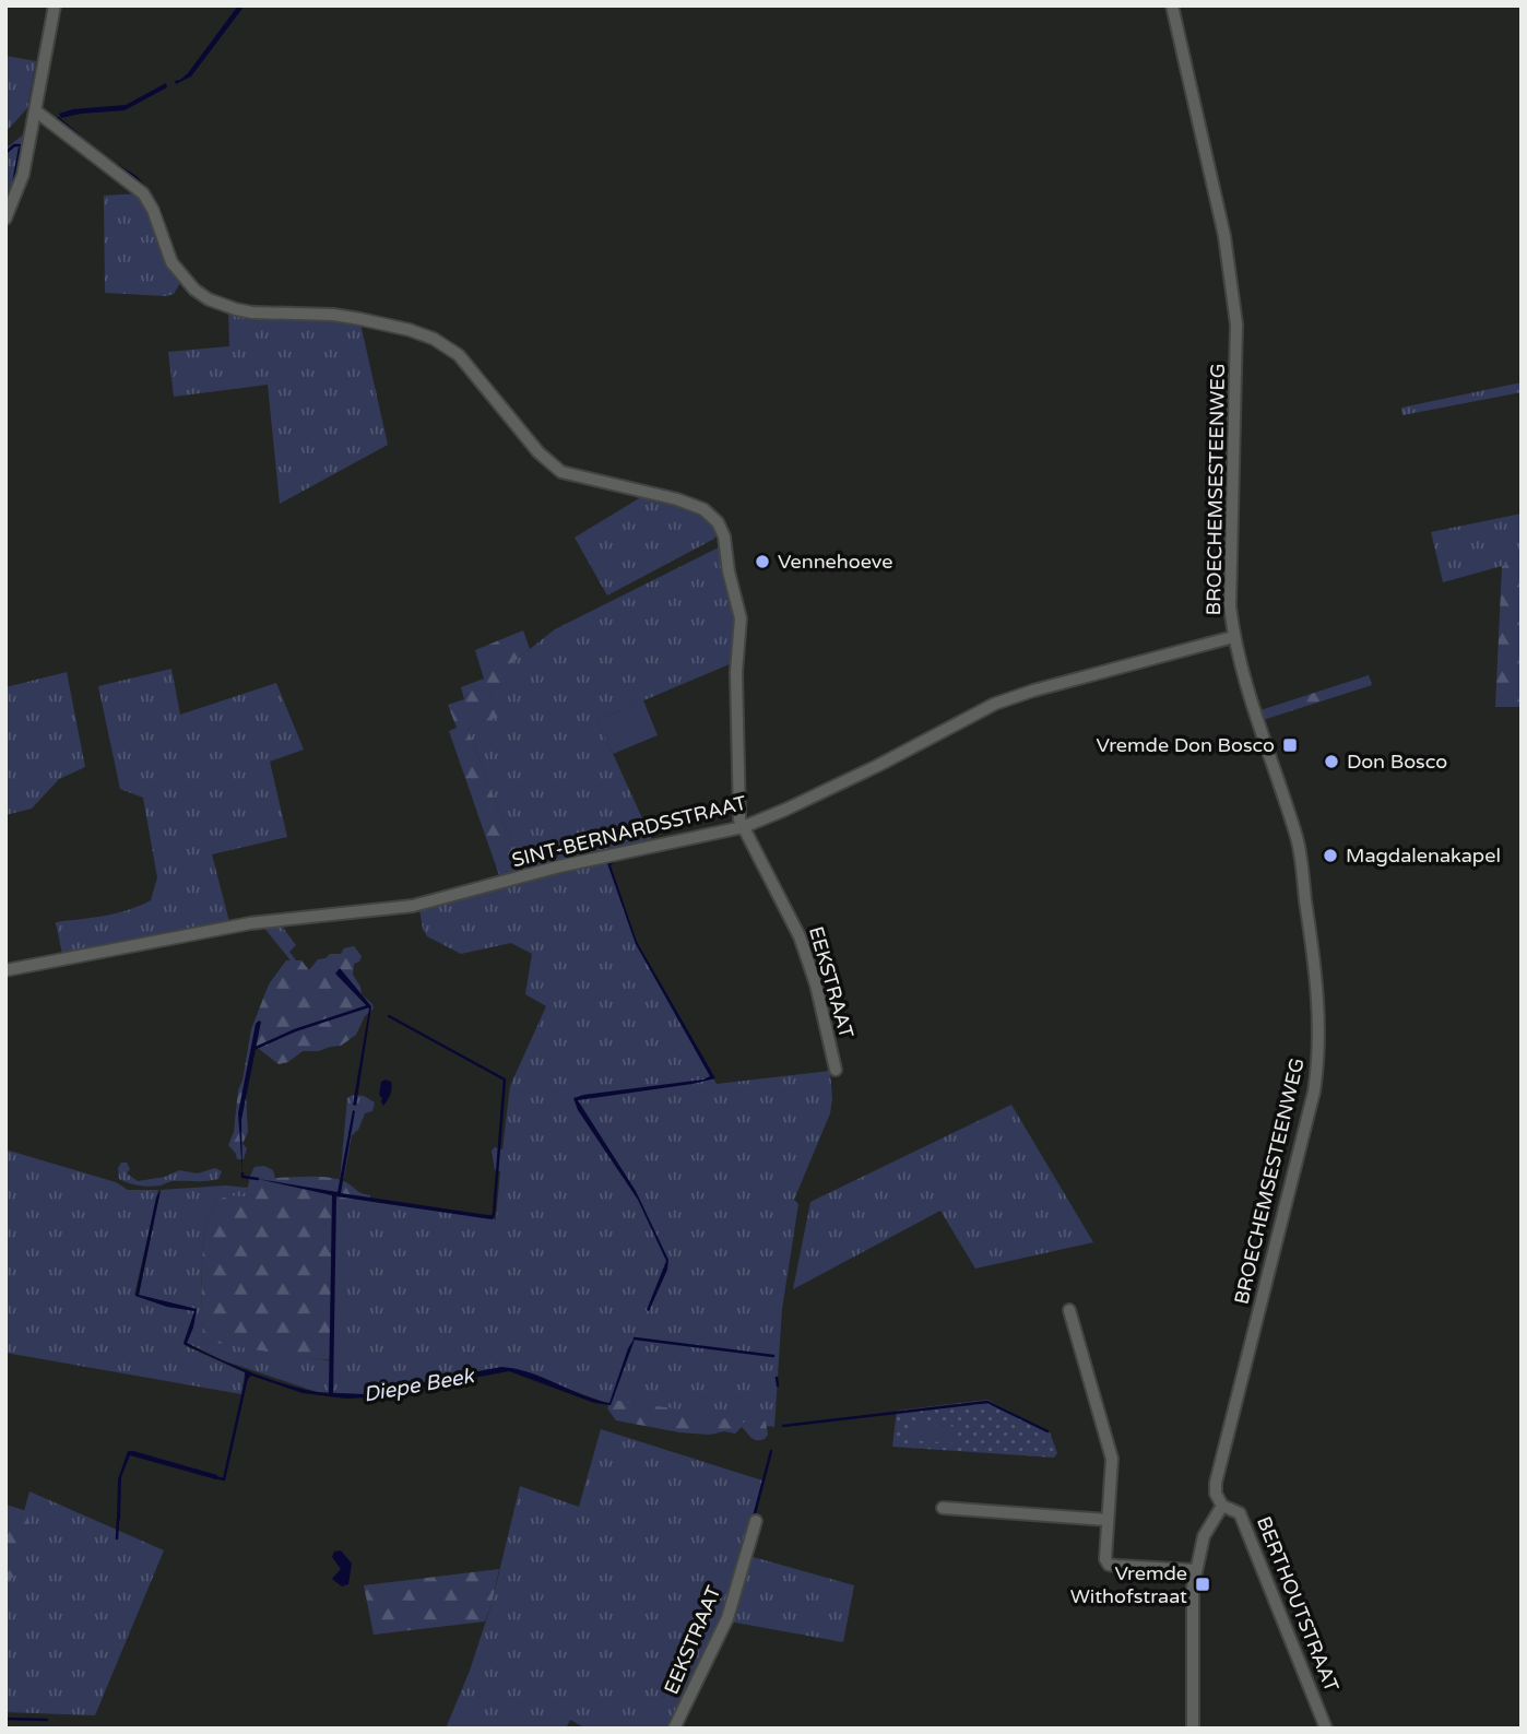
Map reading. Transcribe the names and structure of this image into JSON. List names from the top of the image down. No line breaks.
{"streets":{"street":["BROECHEMSESTEENWEG","SINT-BERNARDSSTRAAT","EEKSTRAAT","BERTHOUTSTRAAT"]},"crossings":[["BROECHEMSESTEENWEG","SINT-BERNARDSSTRAAT"],["BROECHEMSESTEENWEG","BERTHOUTSTRAAT"],["SINT-BERNARDSSTRAAT","EEKSTRAAT"]],"water":["Diepe Beek"],"places":{"other":["Vennehoeve","Don Bosco","Magdalenakapel"],"transit":["Vremde Don Bosco","Vremde Withofstraat"]}}
